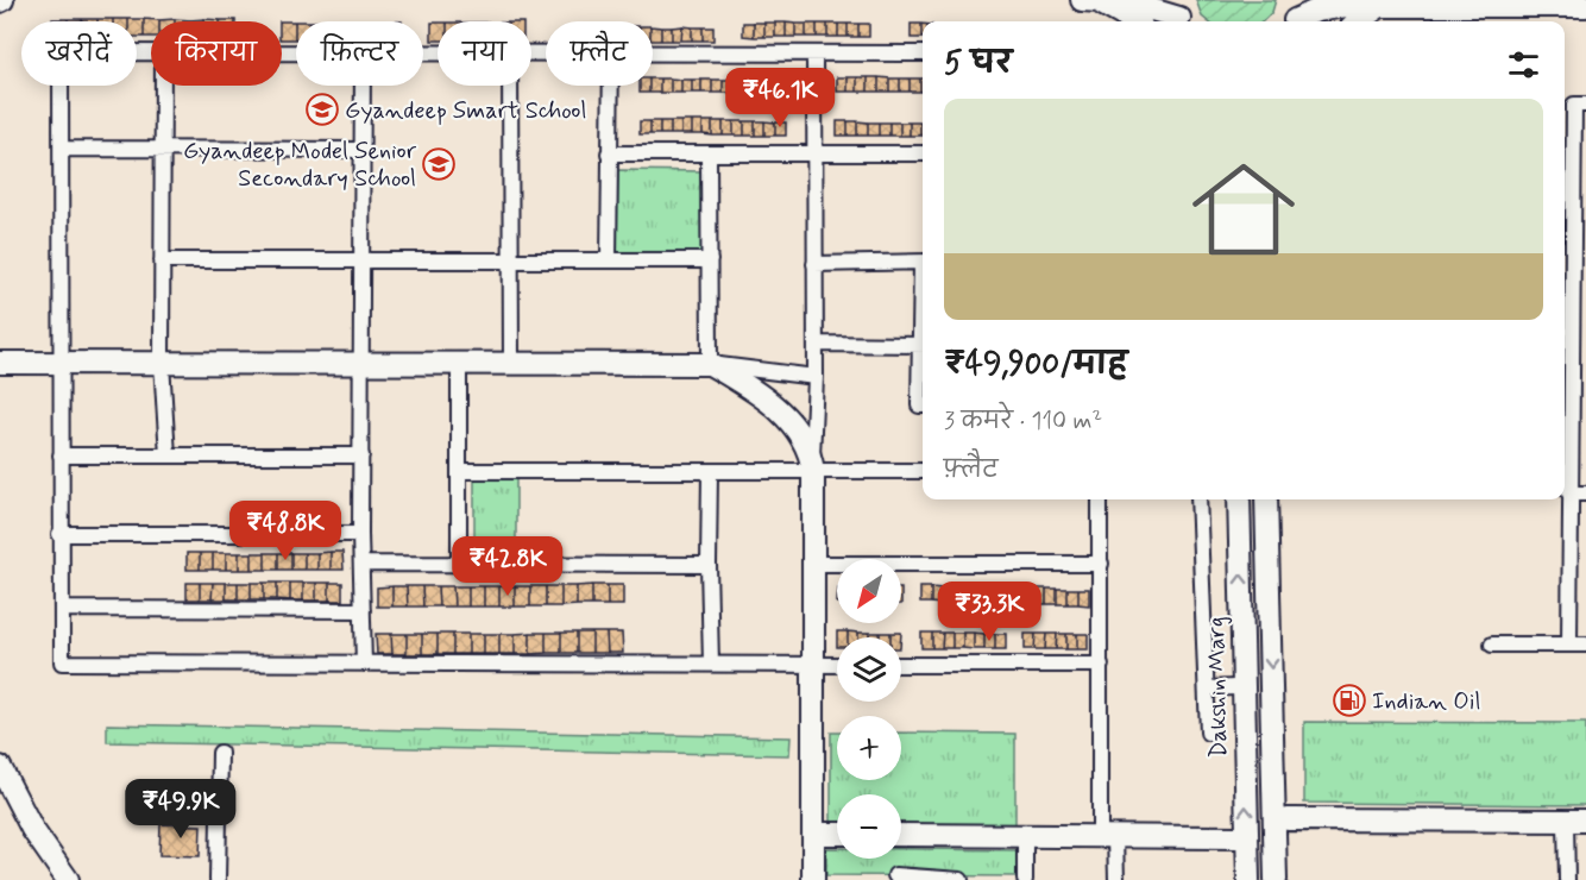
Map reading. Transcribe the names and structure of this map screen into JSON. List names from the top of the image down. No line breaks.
{"streets":{"street":["Dakshin Marg"]},"places":{"school or university":["Gyandeep Smart School","Gyandeep Model Senior Secondary School"],"fuel station":["Indian Oil"]},"north":"bottom left","page":{"chip":["खरीदें","किराया","फ़िल्टर","नया","फ़्लैट"],"heading":"5 घर","price":["₹46.1K","₹48.8K","₹42.8K","₹33.3K","₹49.9K"],"list":[{"name":"₹49,900/माह","note":"3 कमरे · 110 m² · फ़्लैट"}],"map_buttons":["+","−"]}}
